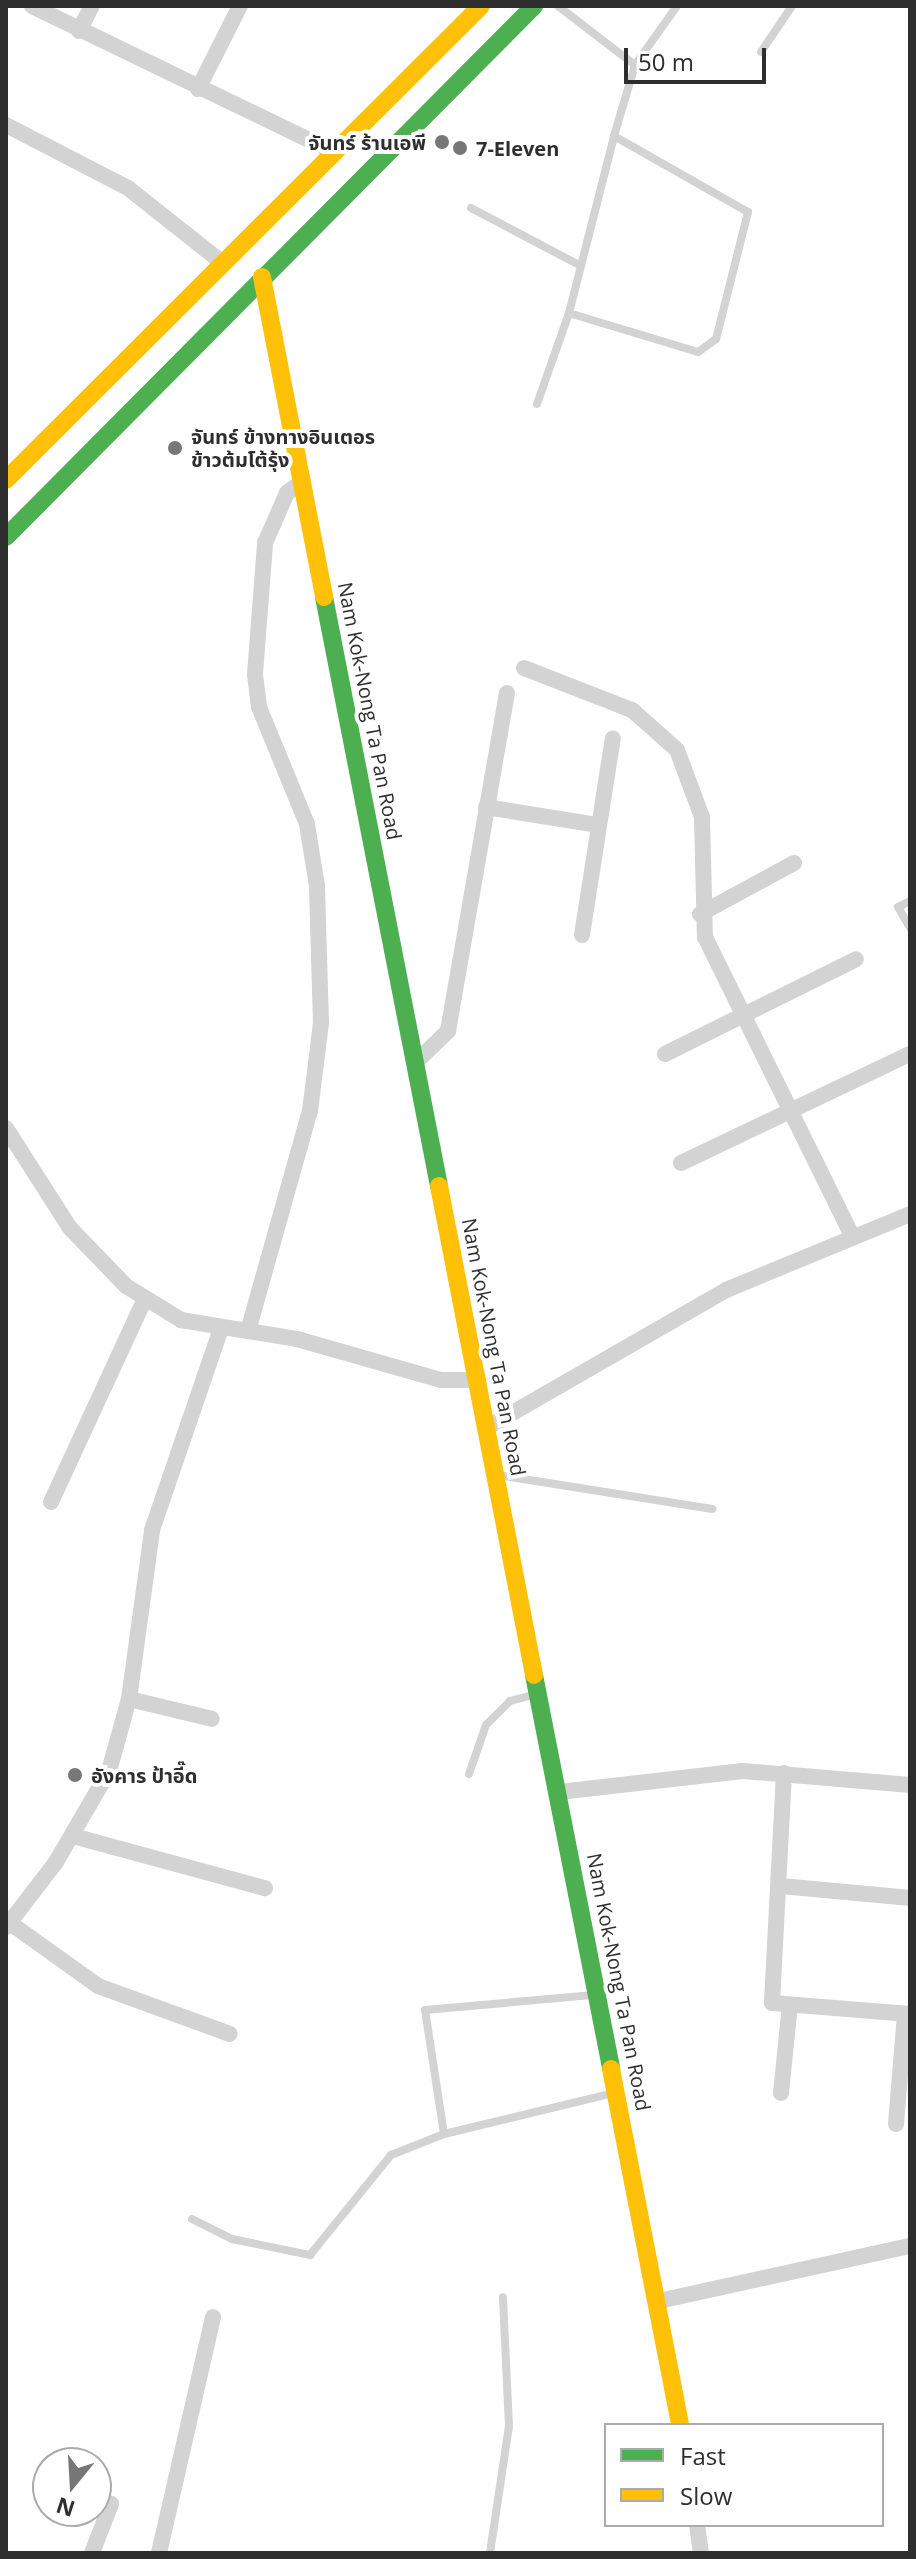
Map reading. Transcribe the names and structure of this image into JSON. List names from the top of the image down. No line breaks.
{"streets":{"street":["Nam Kok-Nong Ta Pan Road"]},"places":["จันทร์ ร้านเอพี","7-Eleven","จันทร์ ข้างทางอินเตอร ข้าวต้มโต้รุ้ง","อังคาร ป้าอี๊ด"],"legend":["Fast","Slow"],"scale_bar":"50 m","north":"bottom"}
